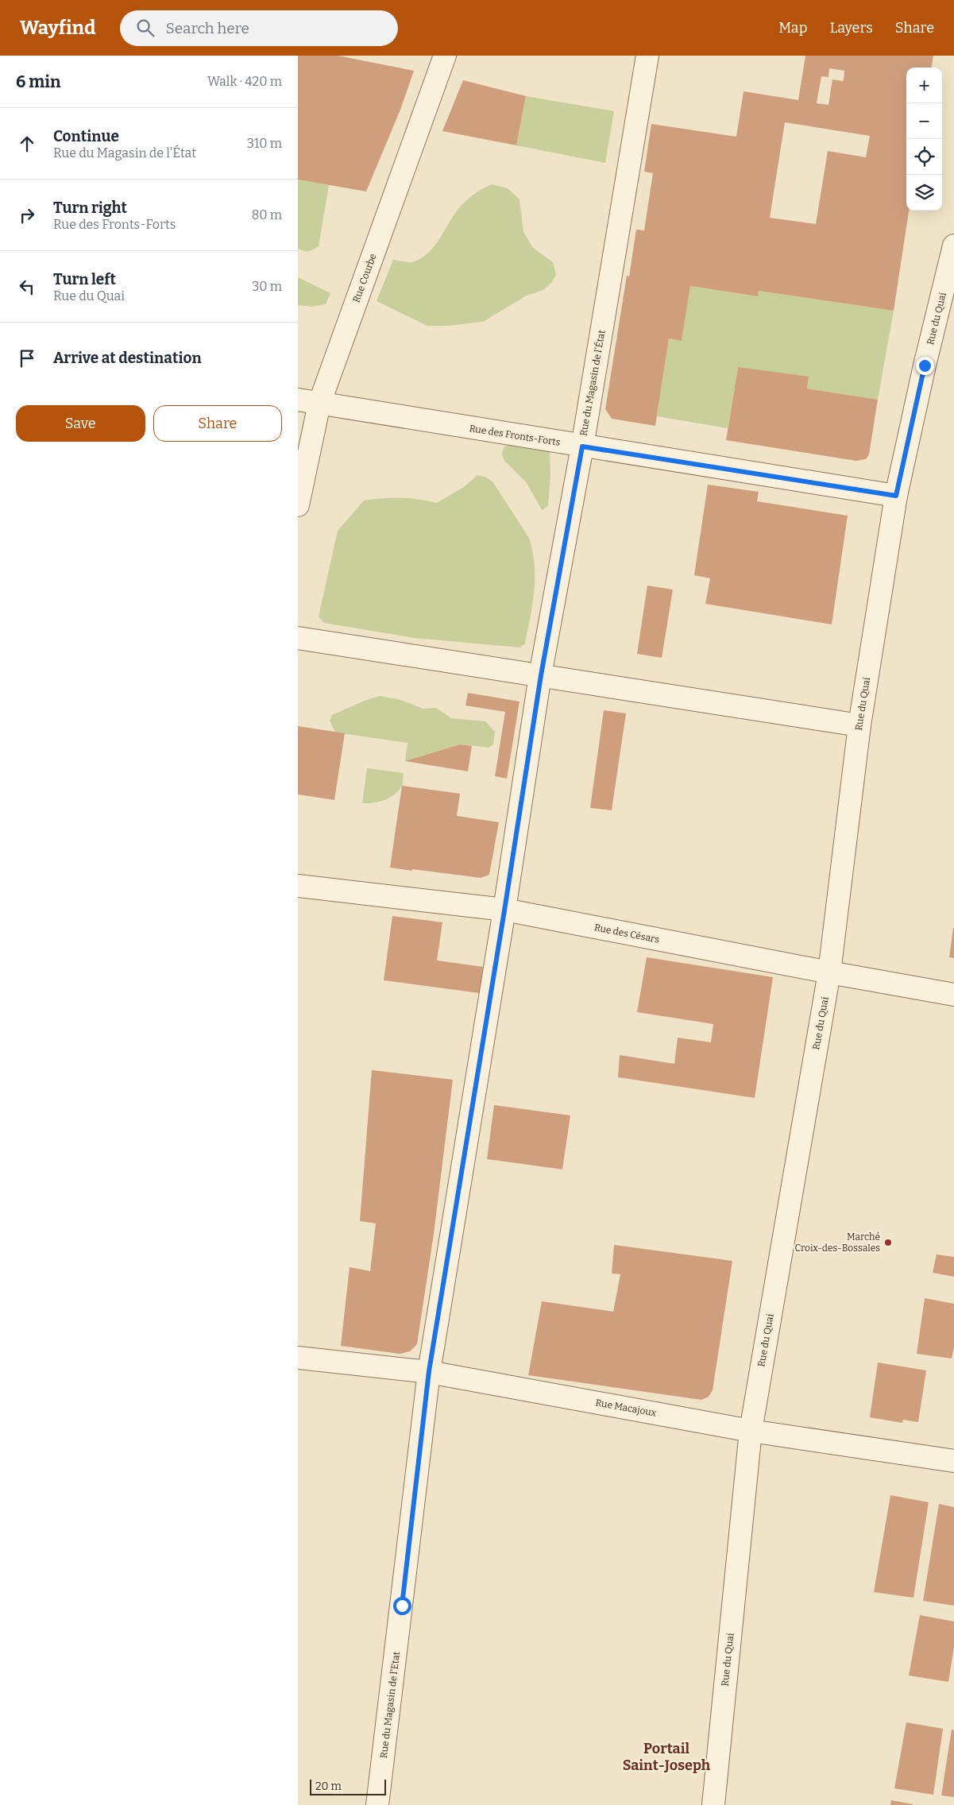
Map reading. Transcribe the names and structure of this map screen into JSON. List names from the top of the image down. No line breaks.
{"streets":{"street":["Rue Courbe","Rue du Quai","Rue du Magasin de l'État","Rue des Fronts-Forts","Rue des Césars","Rue Macajoux","Rue du Magasin de l'Etat"]},"crossings":[["Rue Courbe","Rue des Fronts-Forts"],["Rue du Quai","Rue des Fronts-Forts"],["Rue du Quai","Rue des Césars"],["Rue du Quai","Rue Macajoux"],["Rue du Magasin de l'État","Rue des Fronts-Forts"],["Rue du Magasin de l'État","Rue des Césars"],["Rue du Magasin de l'État","Rue Macajoux"],["Rue du Magasin de l'État","Rue du Magasin de l'Etat"]],"districts":["Portail Saint-Joseph"],"places":["Marché Croix-des-Bossales"],"scale_bar":"20 m","page":{"header":"Wayfind","search":"Search here","nav":["Map","Layers","Share"],"heading":["6 min","Walk · 420 m"],"map_buttons":["+","−"],"list":[["Continue","Rue du Magasin de l'État","310 m"],["Turn right","Rue des Fronts-Forts","80 m"],["Turn left","Rue du Quai","30 m"],"Arrive at destination"],"buttons":["Save","Share"],"scale":"20 m"}}
